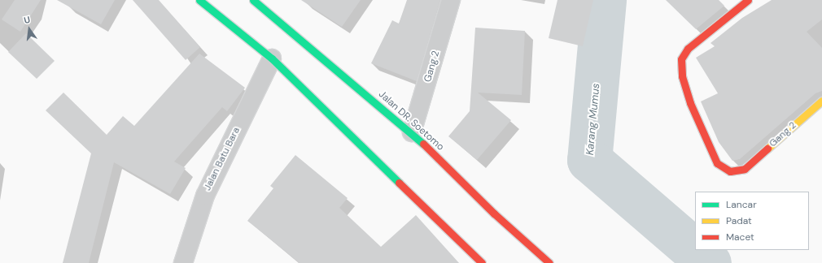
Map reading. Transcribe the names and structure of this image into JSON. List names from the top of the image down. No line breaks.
{"streets":{"street":["Gang 2","Jalan DR. Soetomo","Jalan Batu Bara"]},"crossings":[["Gang 2","Jalan DR. Soetomo"]],"water":["Karang Mumus"],"legend":["Lancar","Padat","Macet"],"north":"top"}
